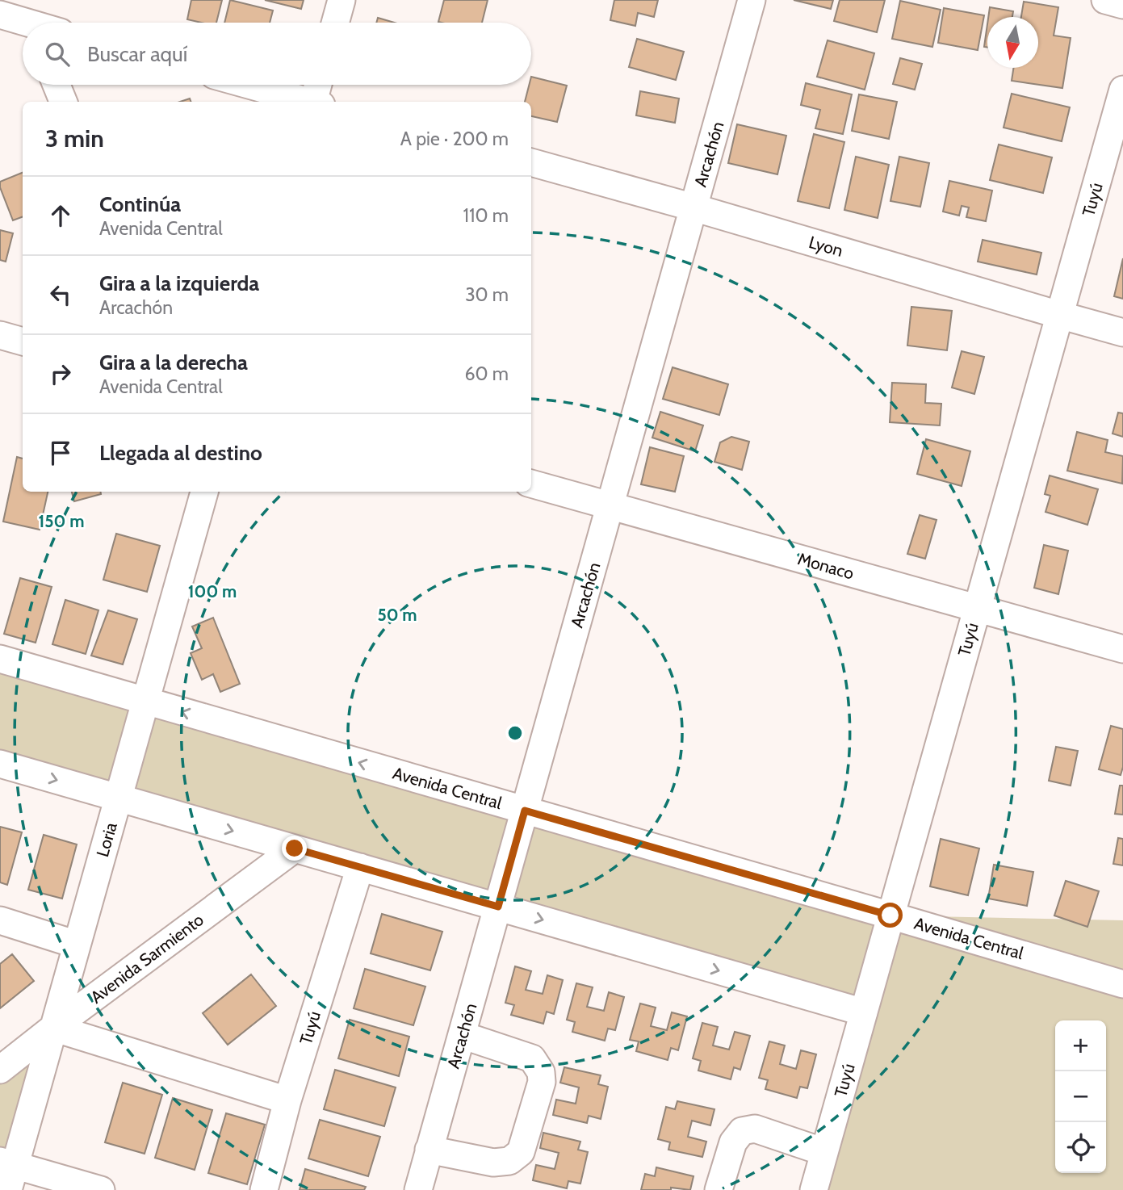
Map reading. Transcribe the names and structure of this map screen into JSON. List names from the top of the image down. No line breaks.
{"streets":{"street":["Arcachón","Tuyú","Lyon","Monaco","Avenida Central","Loria","Avenida Sarmiento"]},"crossings":[["Arcachón","Lyon"],["Arcachón","Monaco"],["Arcachón","Avenida Central"],["Tuyú","Lyon"],["Tuyú","Monaco"],["Tuyú","Avenida Central"],["Avenida Central","Loria"],["Loria","Avenida Sarmiento"]],"north":"bottom","page":{"search":"Buscar aquí","heading":["3 min","A pie · 200 m"],"list":[["Continúa","Avenida Central","110 m"],["Gira a la izquierda","Arcachón","30 m"],["Gira a la derecha","Avenida Central","60 m"],"Llegada al destino"],"map_buttons":["+","−"]},"rings":["150 m","100 m","50 m"]}
